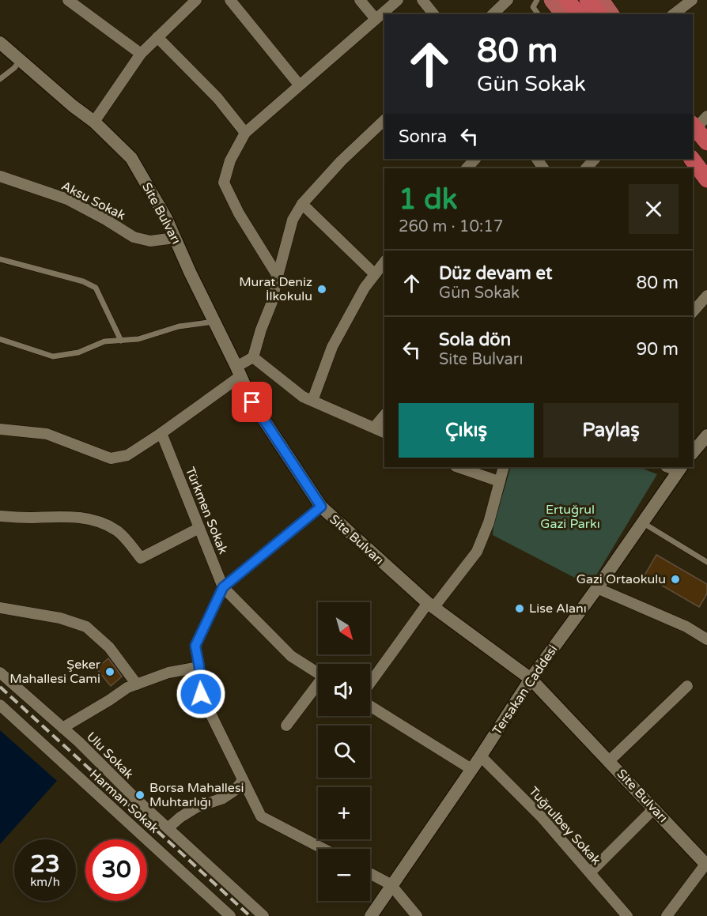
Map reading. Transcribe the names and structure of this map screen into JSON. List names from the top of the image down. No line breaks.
{"streets":{"street":["Aksu Sokak","Site Bulvarı","Türkmen Sokak","Tersakan Caddesi","Ulu Sokak","Harman Sokak","Tuğrulbey Sokak"]},"crossings":[["Aksu Sokak","Site Bulvarı"],["Site Bulvarı","Tersakan Caddesi"],["Tersakan Caddesi","Tuğrulbey Sokak"]],"parks":["Ertuğrul Gazi Parkı"],"places":["Murat Deniz İlkokulu","Gazi Ortaokulu","Lise Alanı","Şeker Mahallesi Cami","Borsa Mahallesi Muhtarlığı"],"north":"bottom right","page":{"turn":["80 m","Gün Sokak"],"then":"Sonra","heading":["1 dk","260 m · 10:17"],"list":[{"name":"Düz devam et","note":"Gün Sokak","value":"80 m"},{"name":"Sola dön","note":"Site Bulvarı","value":"90 m"}],"buttons":["Çıkış","Paylaş"],"map_buttons":["+","−"],"speed":"23 km/h","limit":"30"}}
